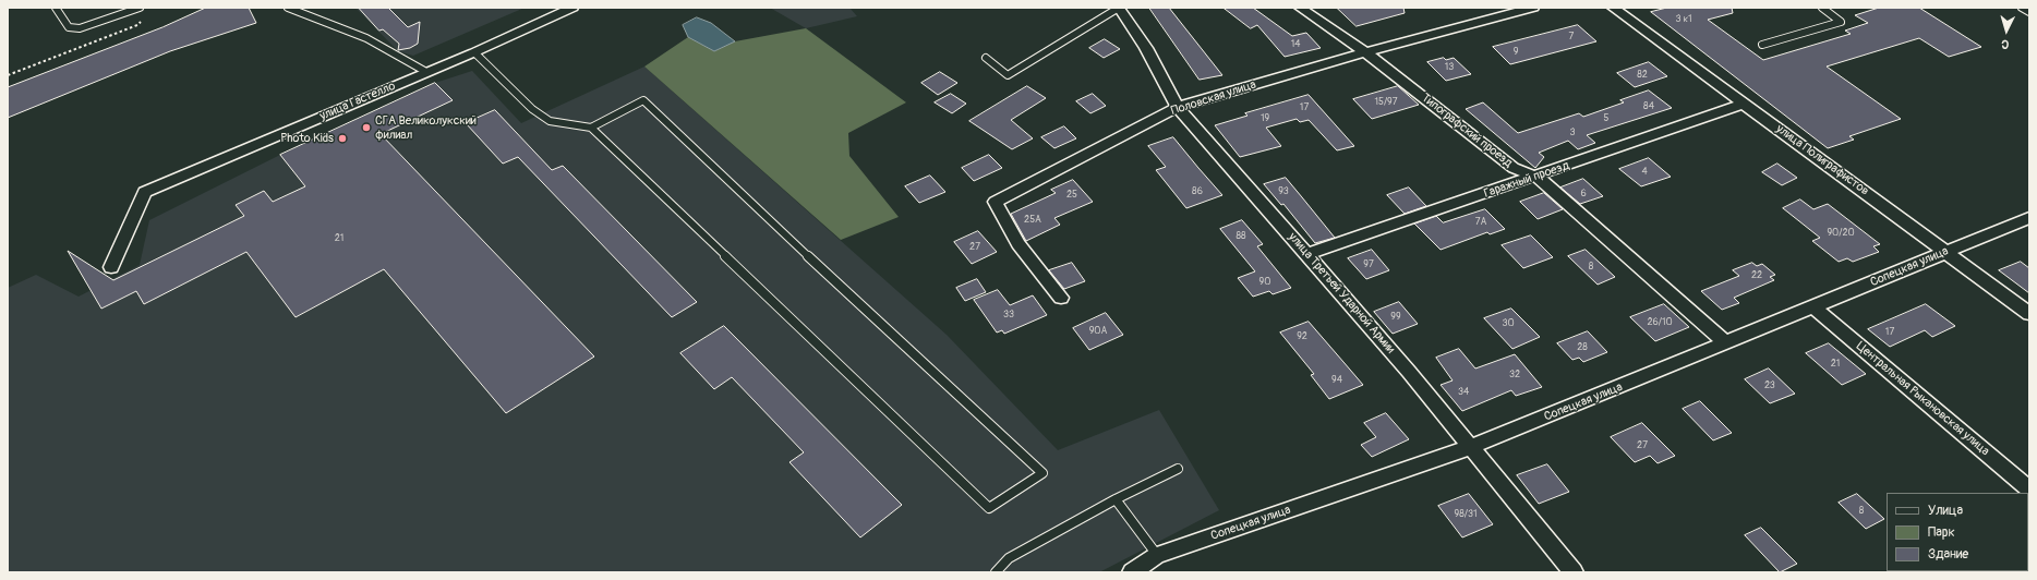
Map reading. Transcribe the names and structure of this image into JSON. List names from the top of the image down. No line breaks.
{"streets":{"street":["Половская улица","улица Гастелло","Типографский проезд","улица Полиграфистов","Гаражный проезд","Сопецкая улица","улица Третьей Ударной Армии","Центральная Рыкановская улица"]},"crossings":[["Половская улица","Типографский проезд"],["Половская улица","улица Третьей Ударной Армии"],["Типографский проезд","Гаражный проезд"],["Типографский проезд","Сопецкая улица"],["улица Полиграфистов","Гаражный проезд"],["улица Полиграфистов","Сопецкая улица"],["Гаражный проезд","улица Третьей Ударной Армии"],["Сопецкая улица","улица Третьей Ударной Армии"],["Сопецкая улица","Центральная Рыкановская улица"]],"places":["СГА Великолукский филиал","Photo Kids"],"house_numbers":["3 к1","7","14","9","13","82","15/97","84","17","19","5","3","4","86","93","6","25","25А","7А","90/20","88","21","27","97","8","22","90","33","99","26/10","30","90А","17","92","28","21","32","94","23","34","27","8","98/31"],"legend":["Улица","Парк","Здание"],"north":"bottom"}
